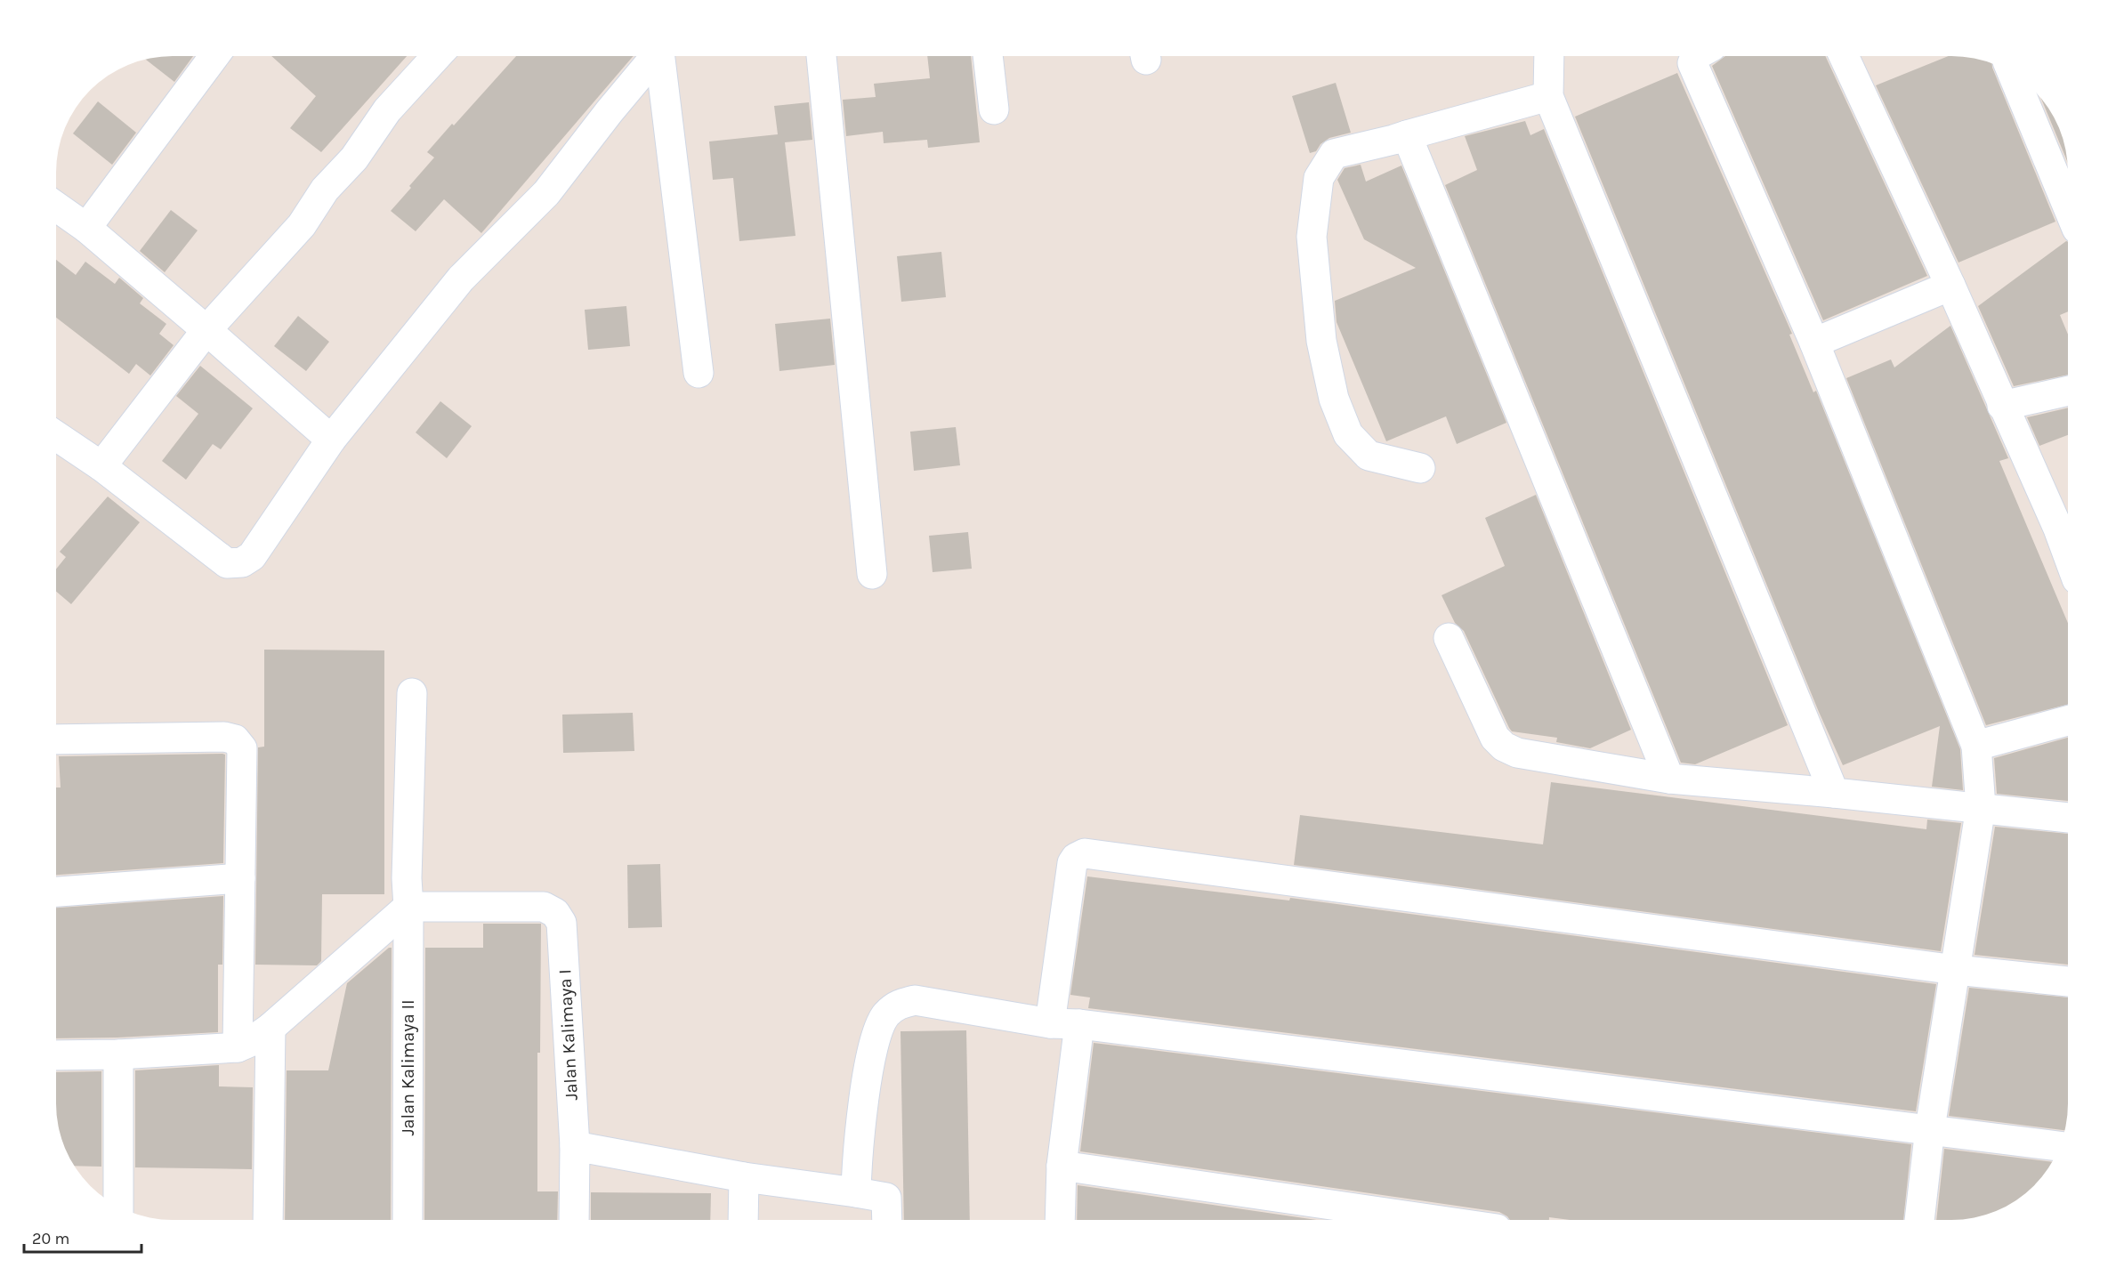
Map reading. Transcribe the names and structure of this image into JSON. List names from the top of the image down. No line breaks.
{"streets":{"street":["Jalan Kalimaya I","Jalan Kalimaya II"]},"crossings":[["Jalan Kalimaya I","Jalan Kalimaya II"]],"scale_bar":"20 m"}
